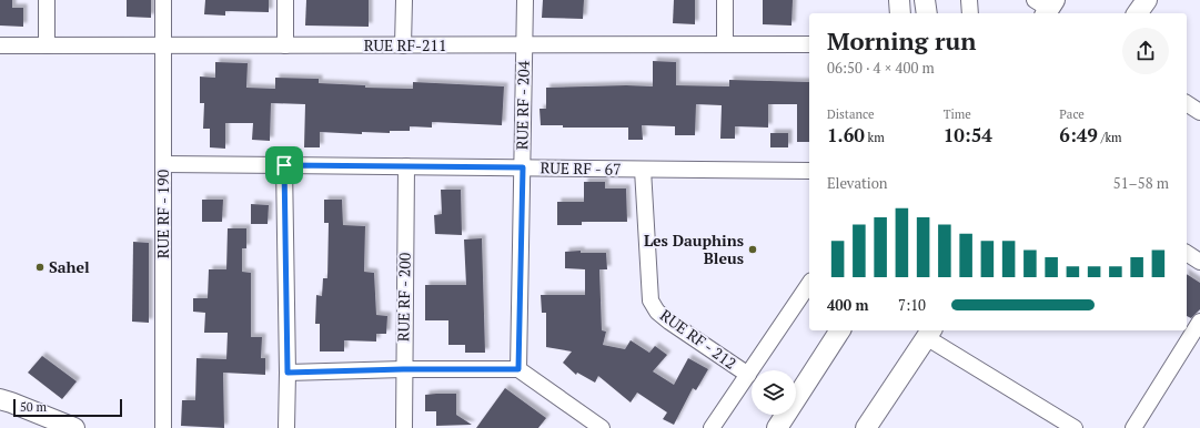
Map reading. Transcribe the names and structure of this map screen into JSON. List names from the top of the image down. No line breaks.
{"streets":{"street":["RUE RF-211","RUE RF - 204","RUE RF - 67","RUE RF - 190","RUE RF - 200","RUE RF - 212"]},"crossings":[["RUE RF-211","RUE RF - 204"],["RUE RF-211","RUE RF - 190"],["RUE RF - 204","RUE RF - 67"],["RUE RF - 67","RUE RF - 190"],["RUE RF - 67","RUE RF - 200"],["RUE RF - 67","RUE RF - 212"]],"places":["Les Dauphins Bleus","Sahel"],"scale_bar":"50 m","page":{"heading":["Morning run","06:50 · 4 × 400 m"],"stats":[["Distance","1.60 km"],["Time","10:54"],["Pace","6:49 /km"]],"chart":["Elevation","51–58 m"],"list":[{"name":"400 m","note":"7:10"}],"scale":"50 m"}}
